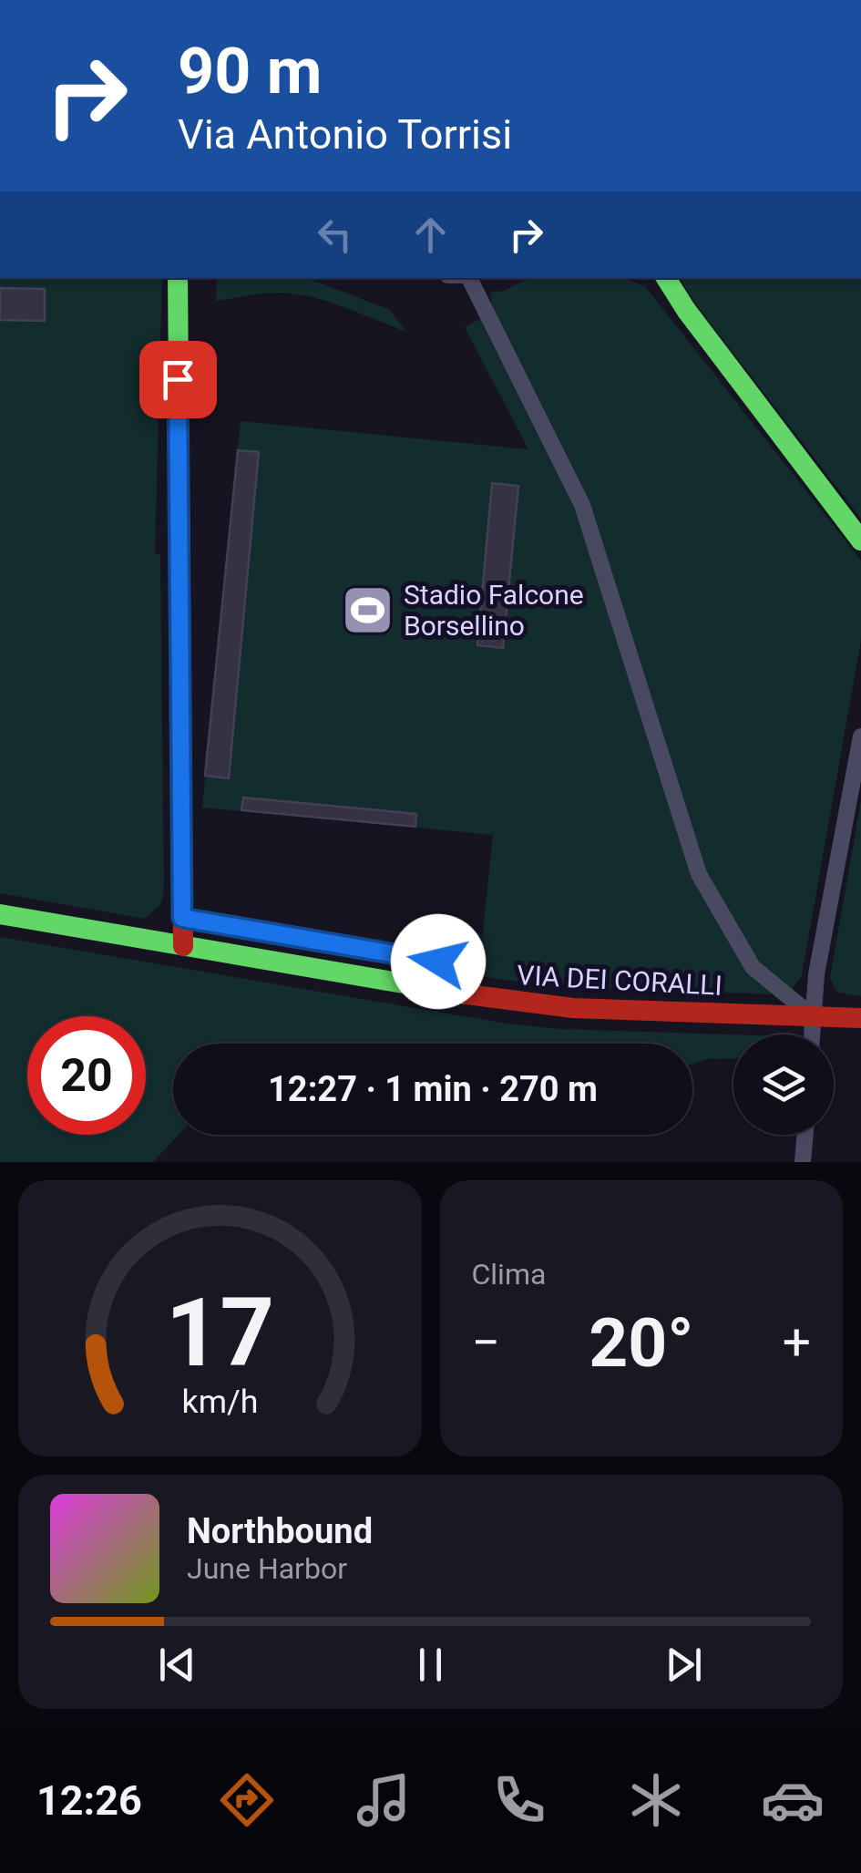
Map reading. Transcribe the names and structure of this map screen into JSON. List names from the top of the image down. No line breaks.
{"streets":{"street":["VIA DEI CORALLI"]},"places":{"sports":["Stadio Falcone Borsellino"]},"page":{"turn":["90 m","Via Antonio Torrisi"],"limit":"20","trip":"12:27 · 1 min · 270 m","tile":"Clima","heat":["−","20°","+"],"song":["Northbound","June Harbor"],"tabs":"12:26","gauge":["17","km/h"]}}
